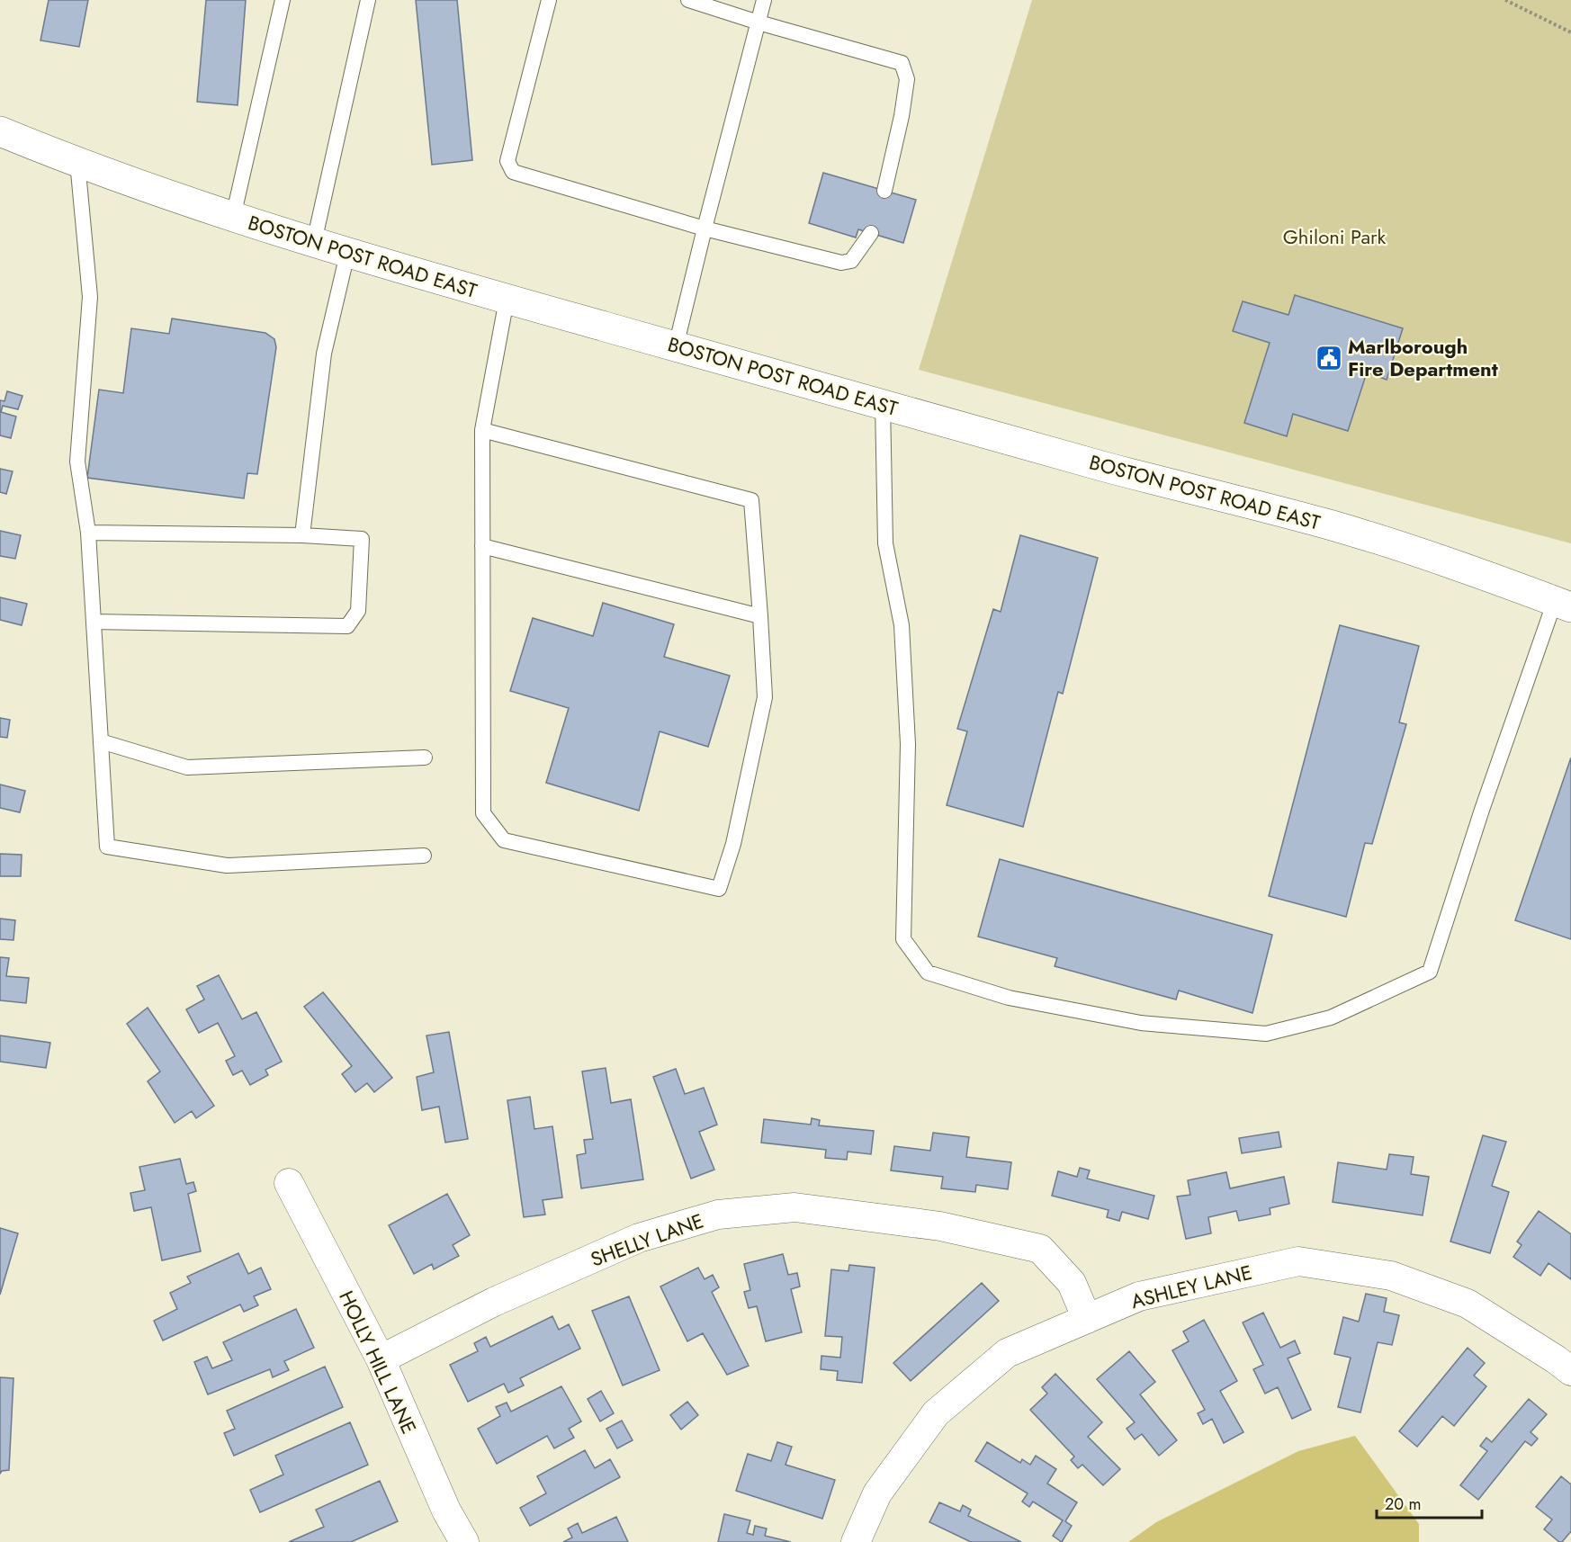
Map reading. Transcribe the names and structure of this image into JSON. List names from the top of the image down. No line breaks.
{"streets":{"main road":["BOSTON POST ROAD EAST"],"street":["SHELLY LANE","ASHLEY LANE","HOLLY HILL LANE"]},"crossings":[["SHELLY LANE","ASHLEY LANE"],["SHELLY LANE","HOLLY HILL LANE"]],"parks":["Ghiloni Park"],"places":{"public building":["Marlborough Fire Department"]},"scale_bar":"20 m"}
